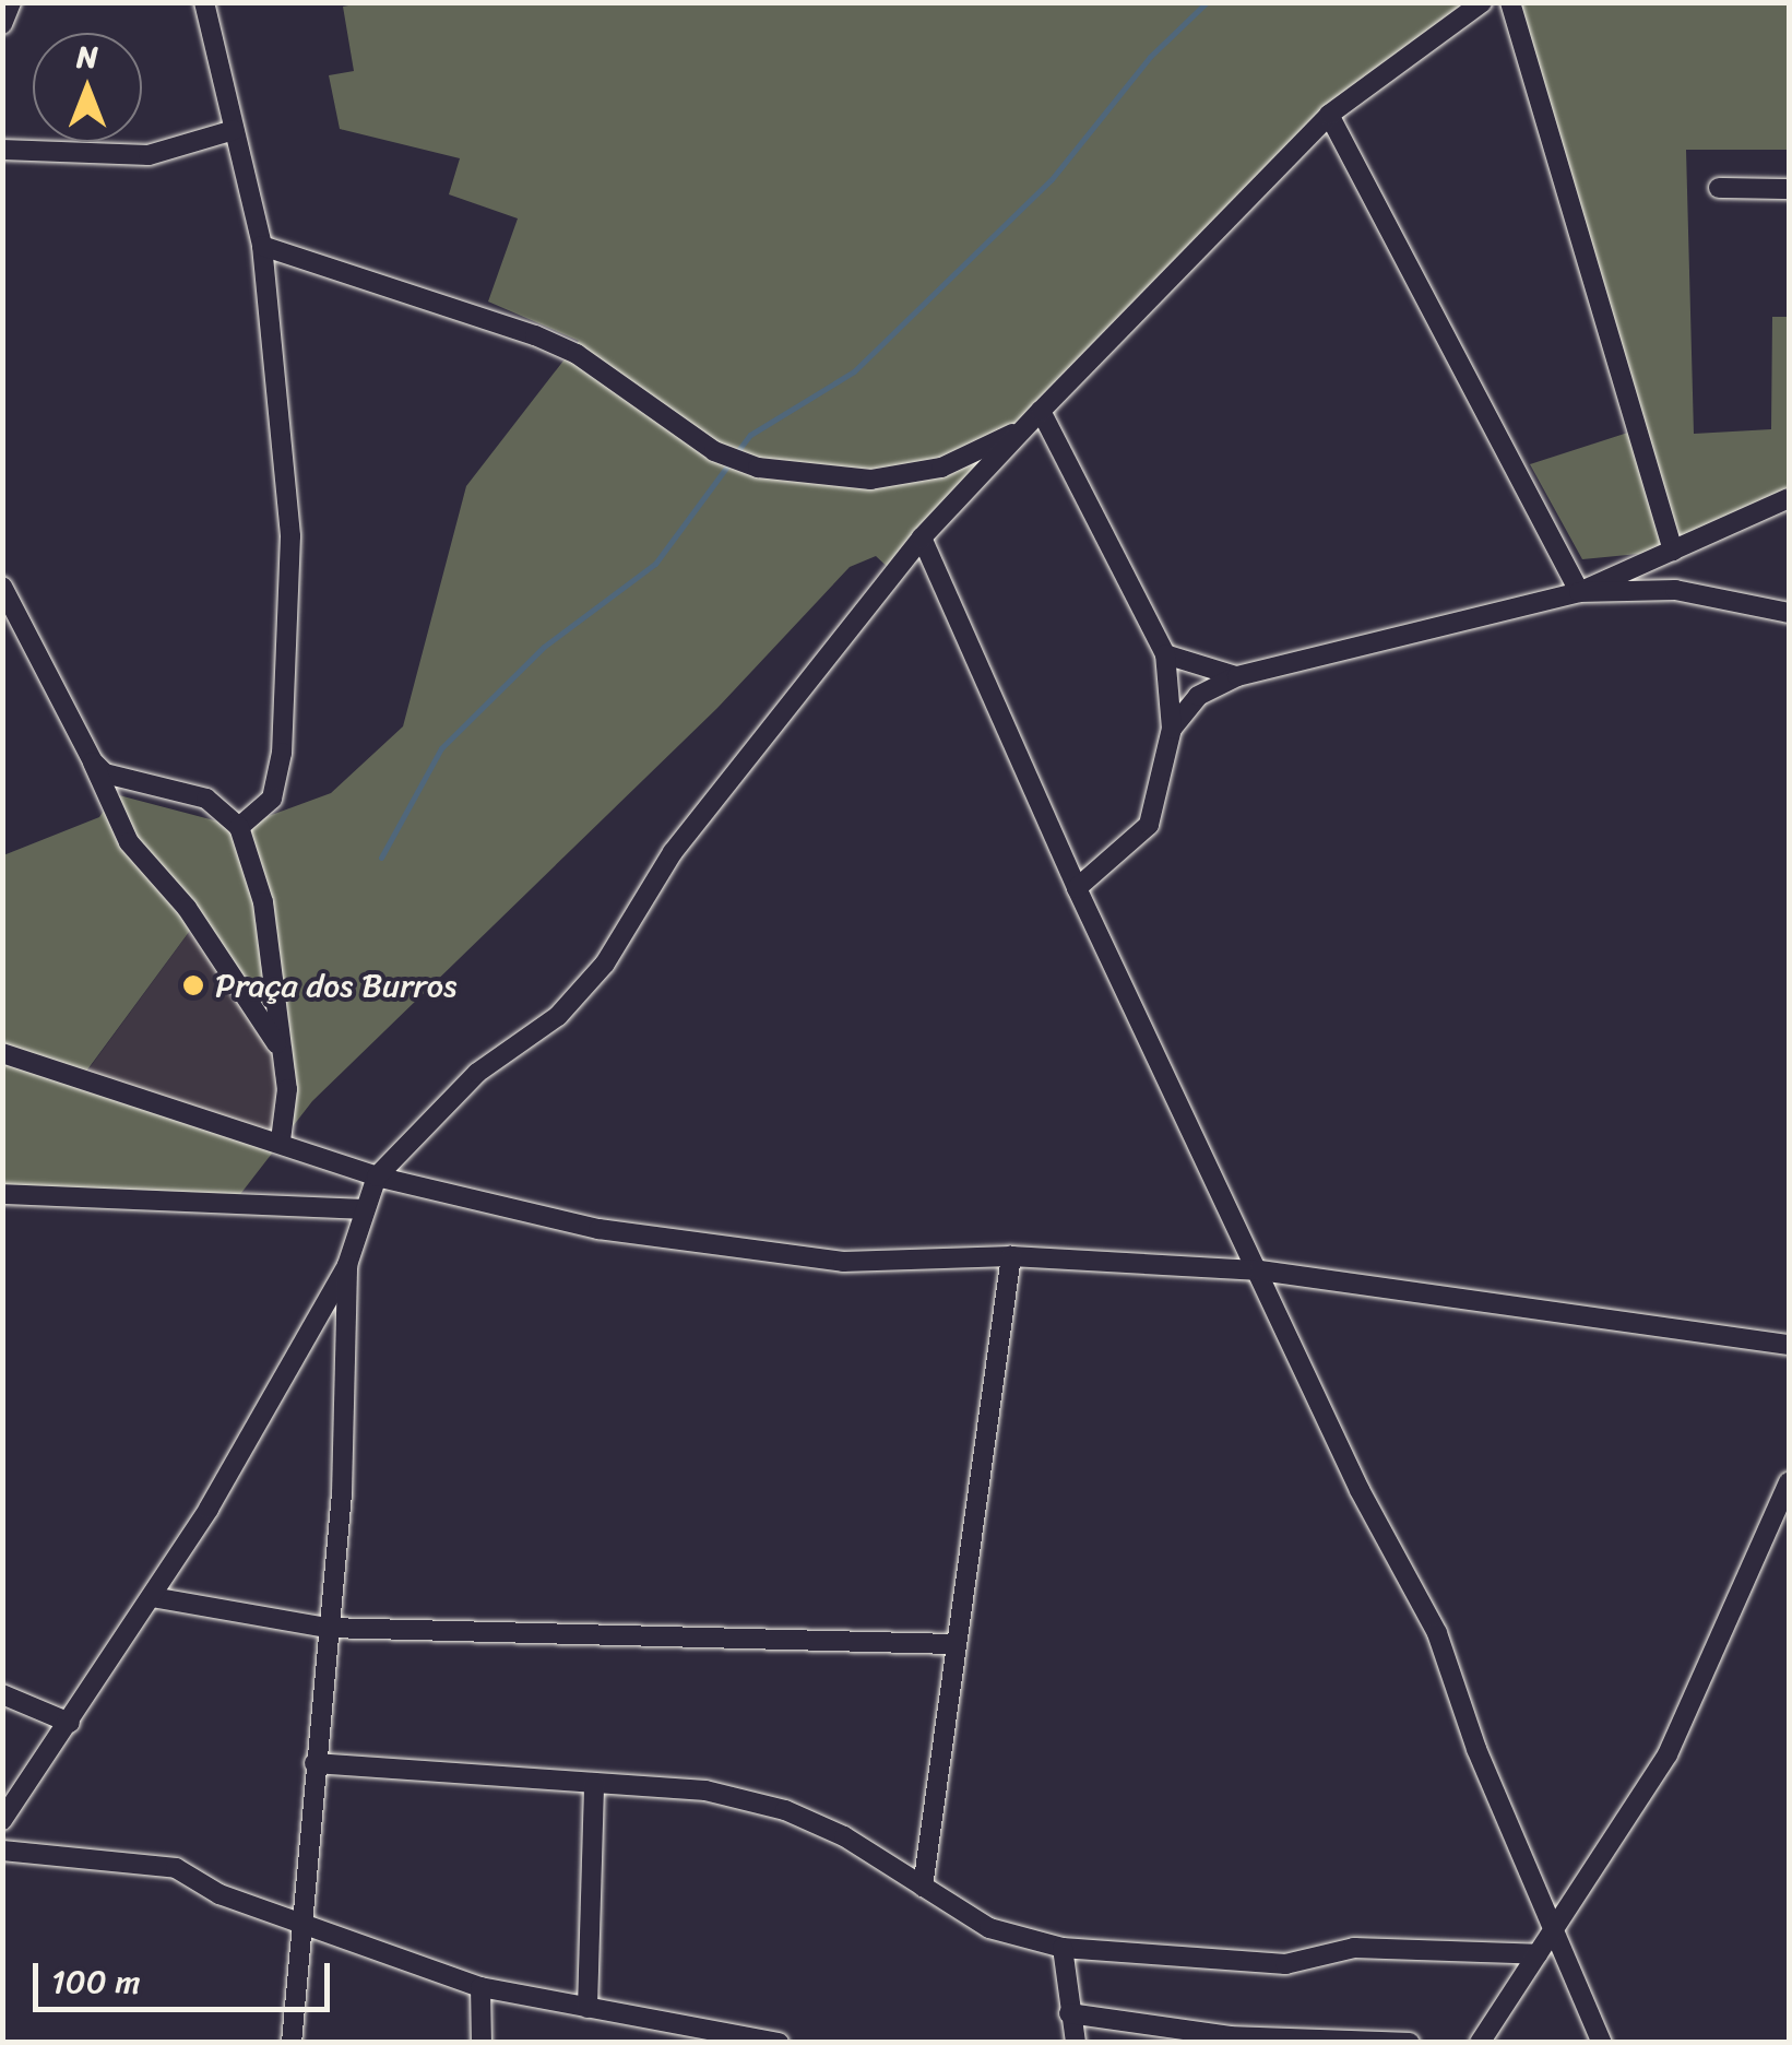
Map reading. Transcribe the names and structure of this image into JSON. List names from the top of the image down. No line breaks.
{"places":["Praça dos Burros"],"scale_bar":"100 m","north":"top"}
